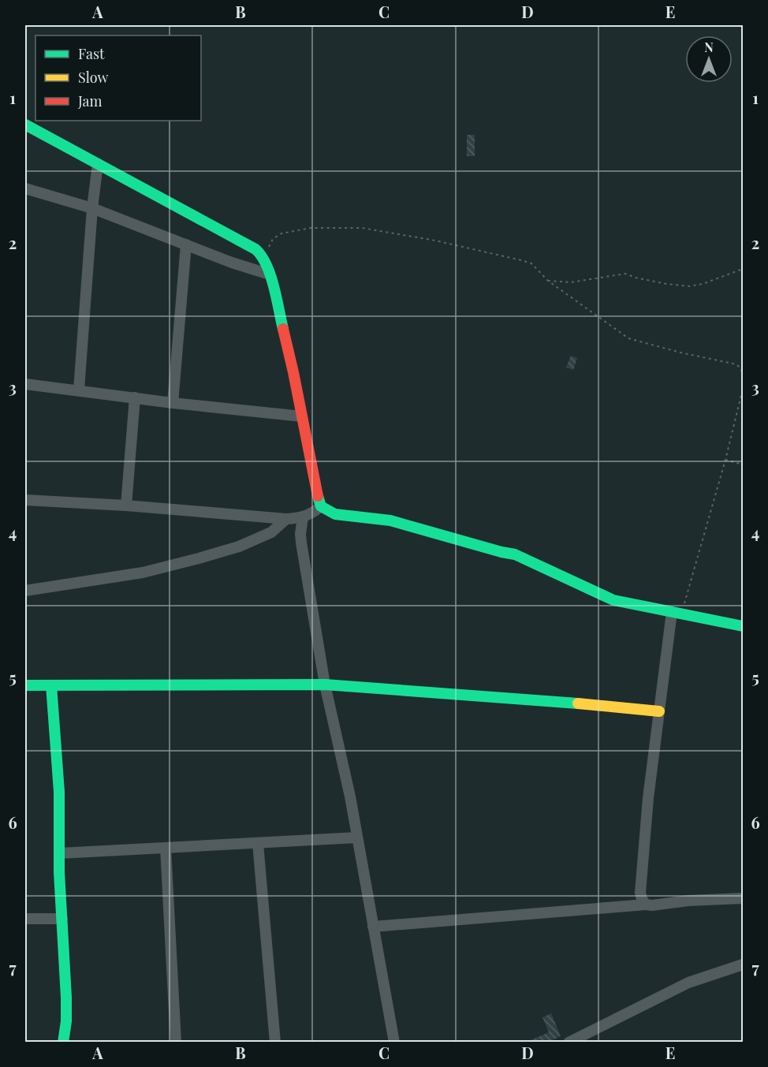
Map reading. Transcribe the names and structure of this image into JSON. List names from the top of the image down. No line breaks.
{"legend":["Fast","Slow","Jam"],"north":"top","grid":{"columns":["A","B","C","D","E"],"rows":["1","2","3","4","5","6","7"]}}
